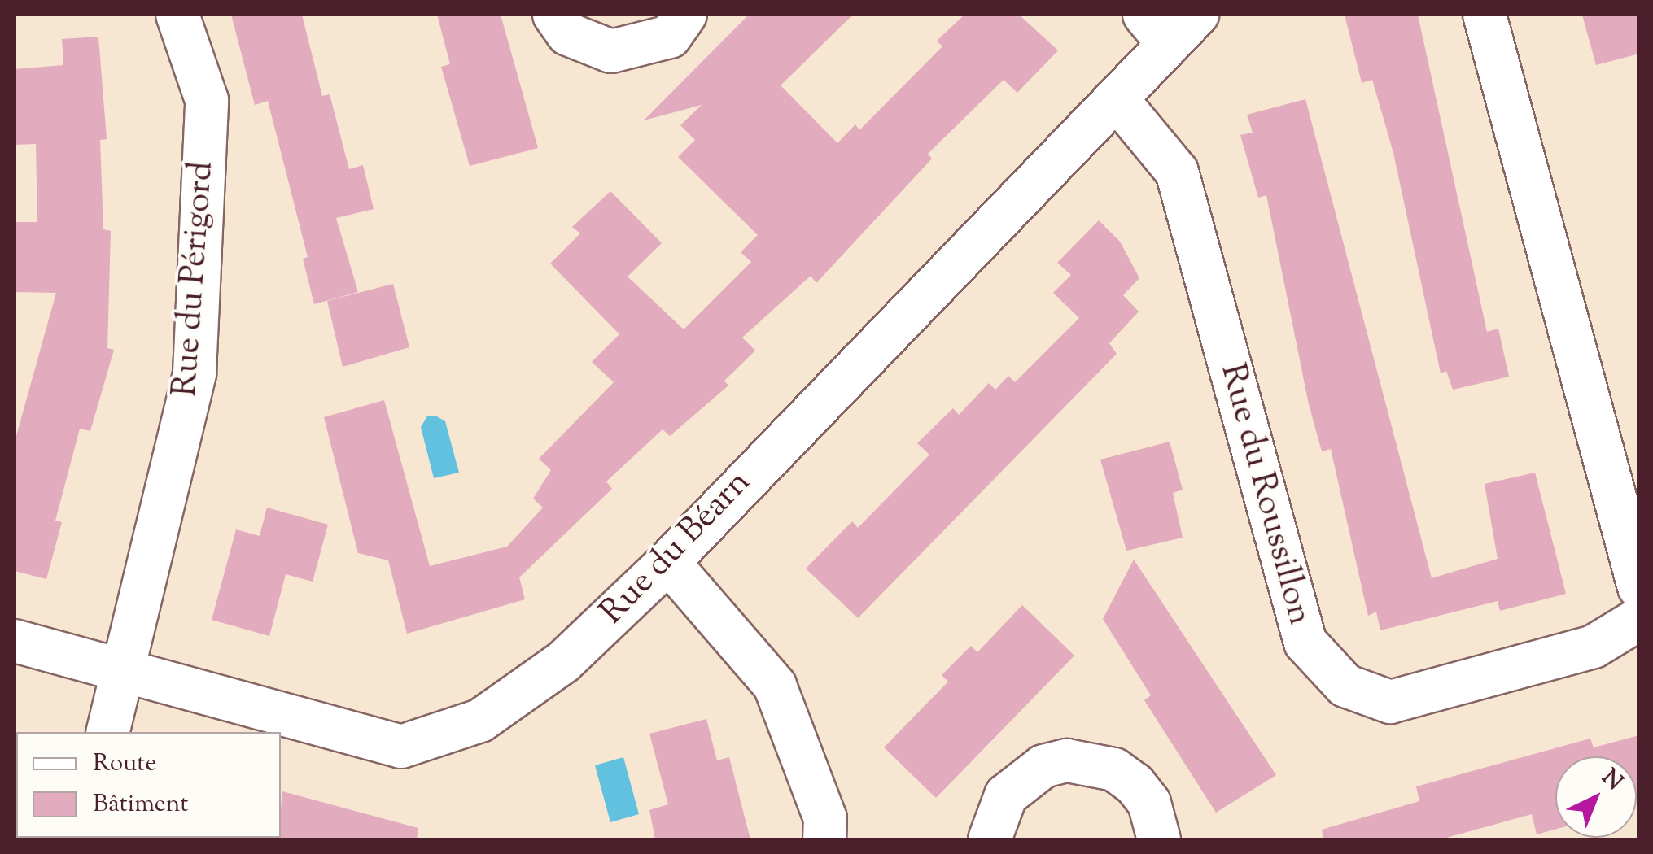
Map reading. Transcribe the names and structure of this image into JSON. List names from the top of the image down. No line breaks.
{"streets":{"street":["Rue du Périgord","Rue du Roussillon","Rue du Béarn"]},"crossings":[["Rue du Périgord","Rue du Béarn"],["Rue du Roussillon","Rue du Béarn"]],"legend":["Route","Bâtiment"],"north":"top right"}
